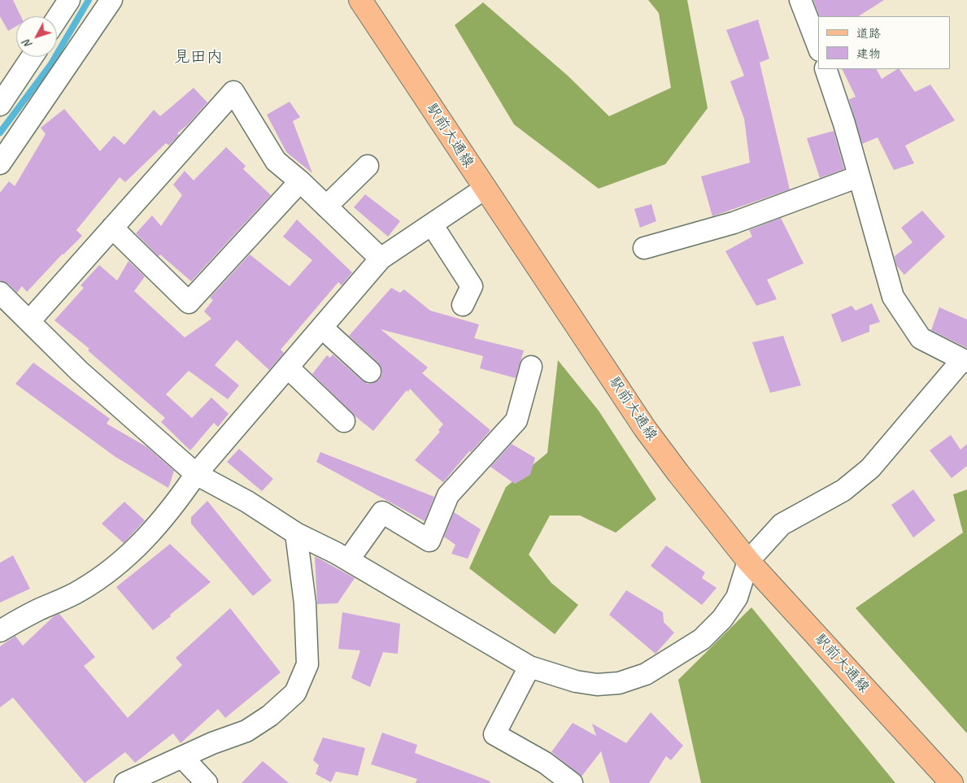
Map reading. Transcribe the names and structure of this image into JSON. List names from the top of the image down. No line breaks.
{"streets":{"main road":["駅前大通線"]},"districts":["見田内"],"legend":["道路","建物"],"north":"bottom left"}
